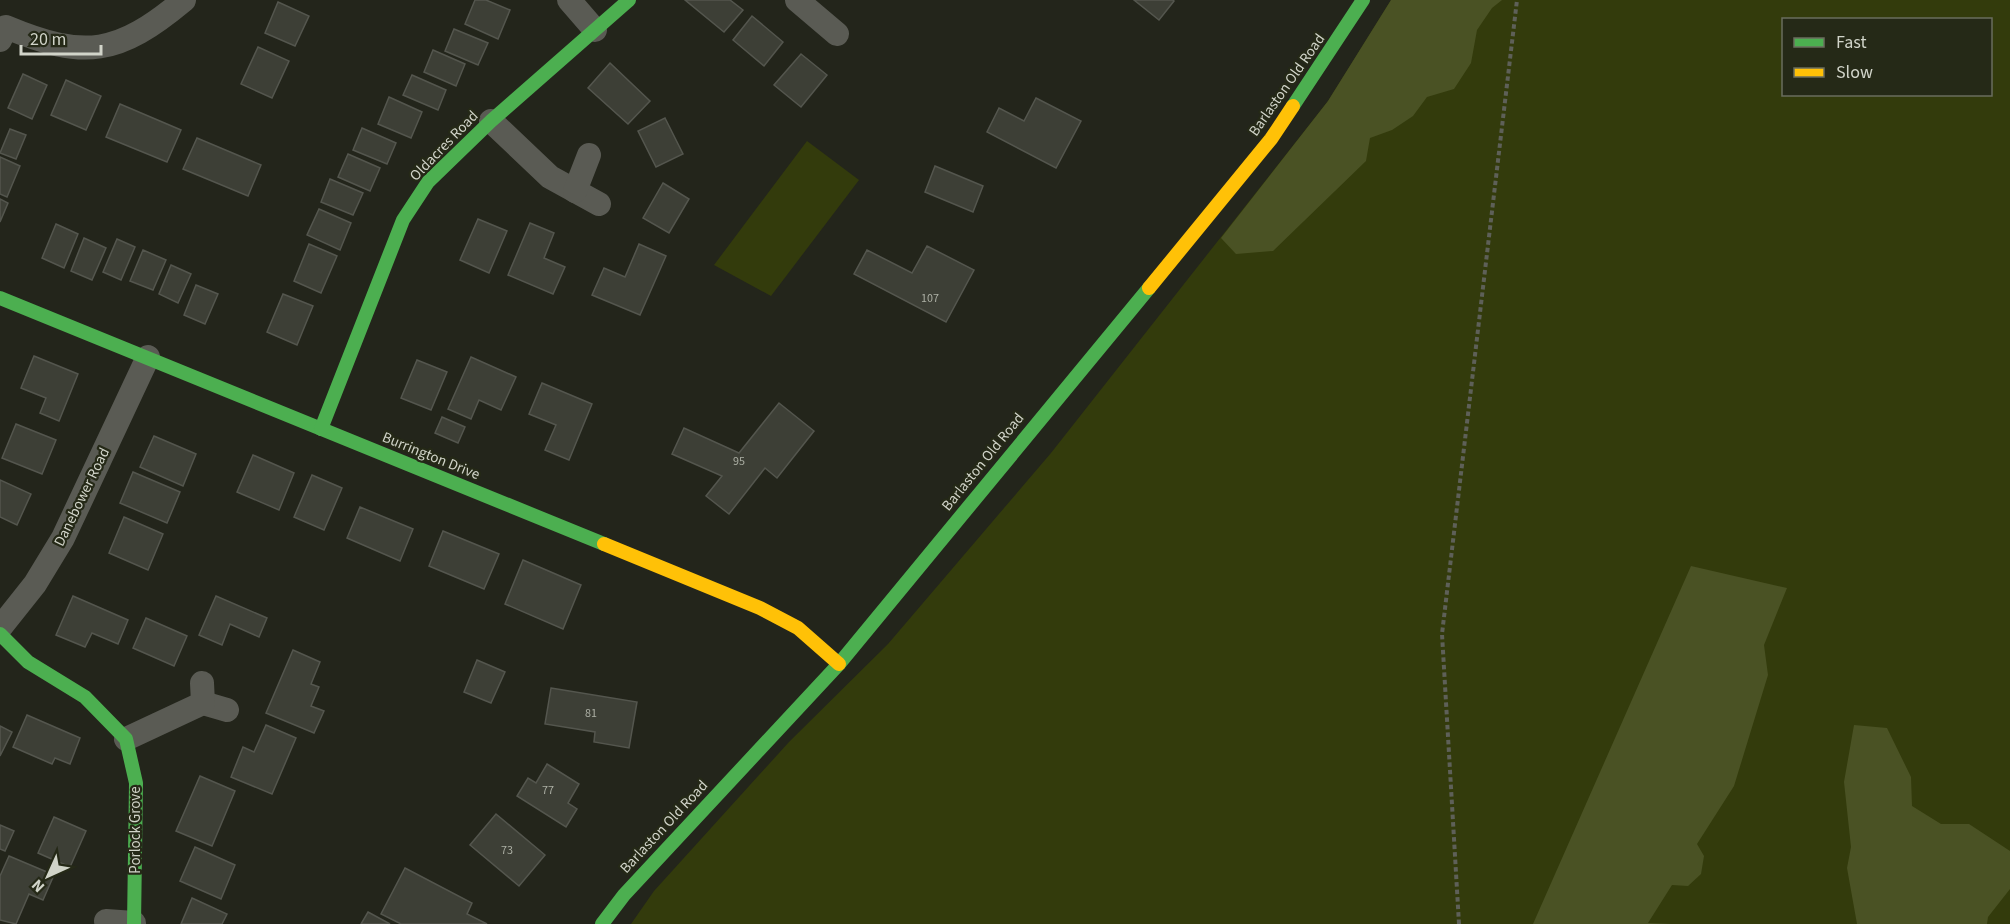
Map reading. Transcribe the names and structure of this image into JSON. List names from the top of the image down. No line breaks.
{"streets":{"street":["Barlaston Old Road","Oldacres Road","Burrington Drive","Danebower Road","Porlock Grove"]},"crossings":[["Barlaston Old Road","Burrington Drive"],["Oldacres Road","Burrington Drive"],["Burrington Drive","Danebower Road"]],"house_numbers":["107","95","81","77","73"],"legend":["Fast","Slow"],"scale_bar":"20 m","north":"bottom left"}
